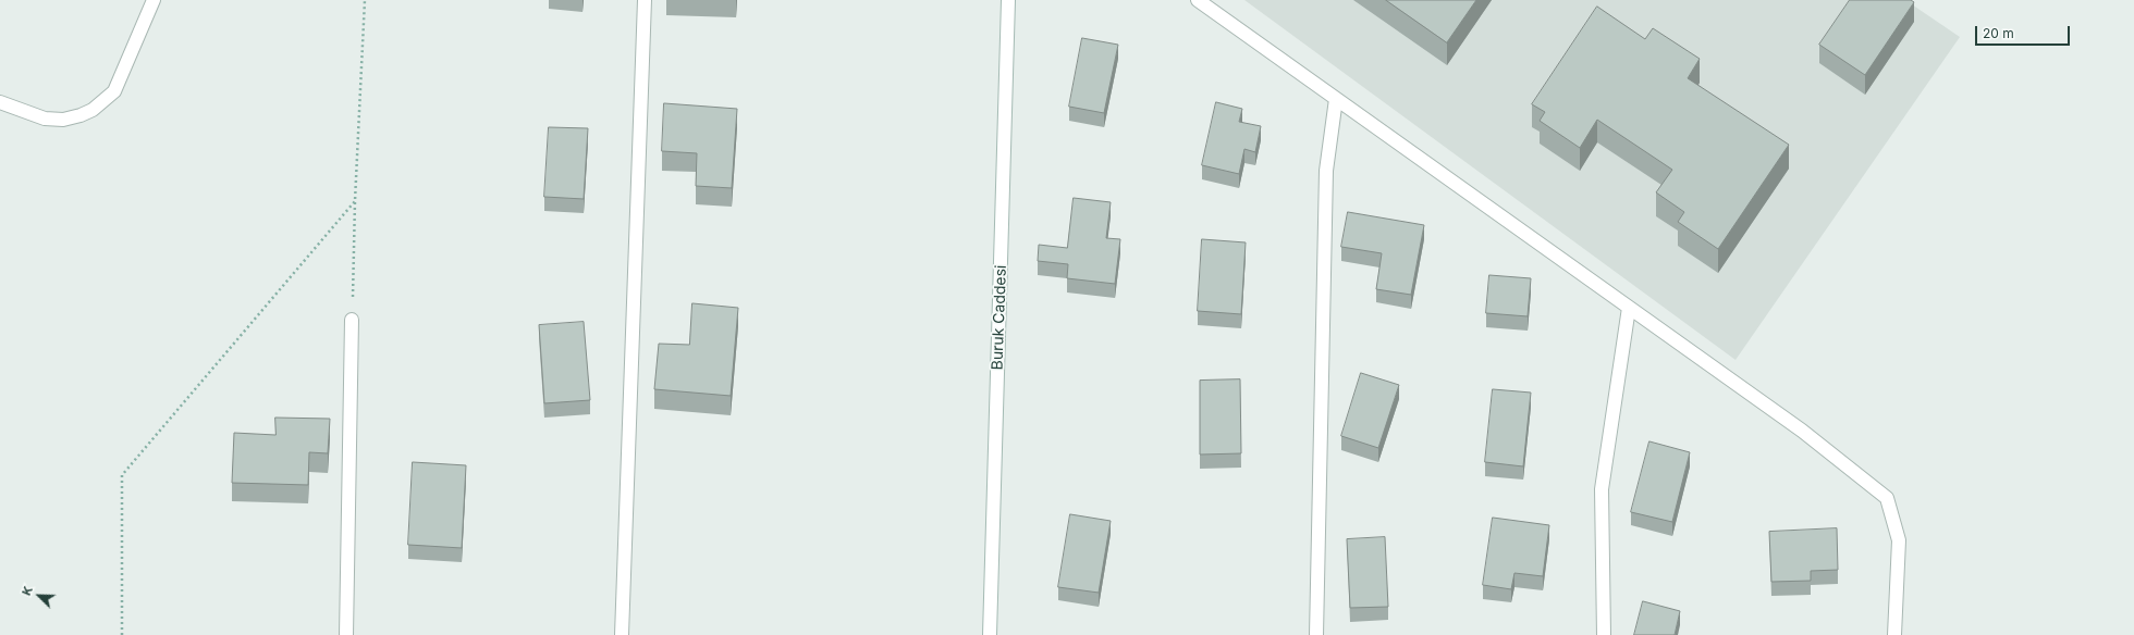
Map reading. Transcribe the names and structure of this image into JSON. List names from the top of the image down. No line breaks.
{"streets":{"street":["Buruk Caddesi"]},"scale_bar":"20 m","north":"top left"}
